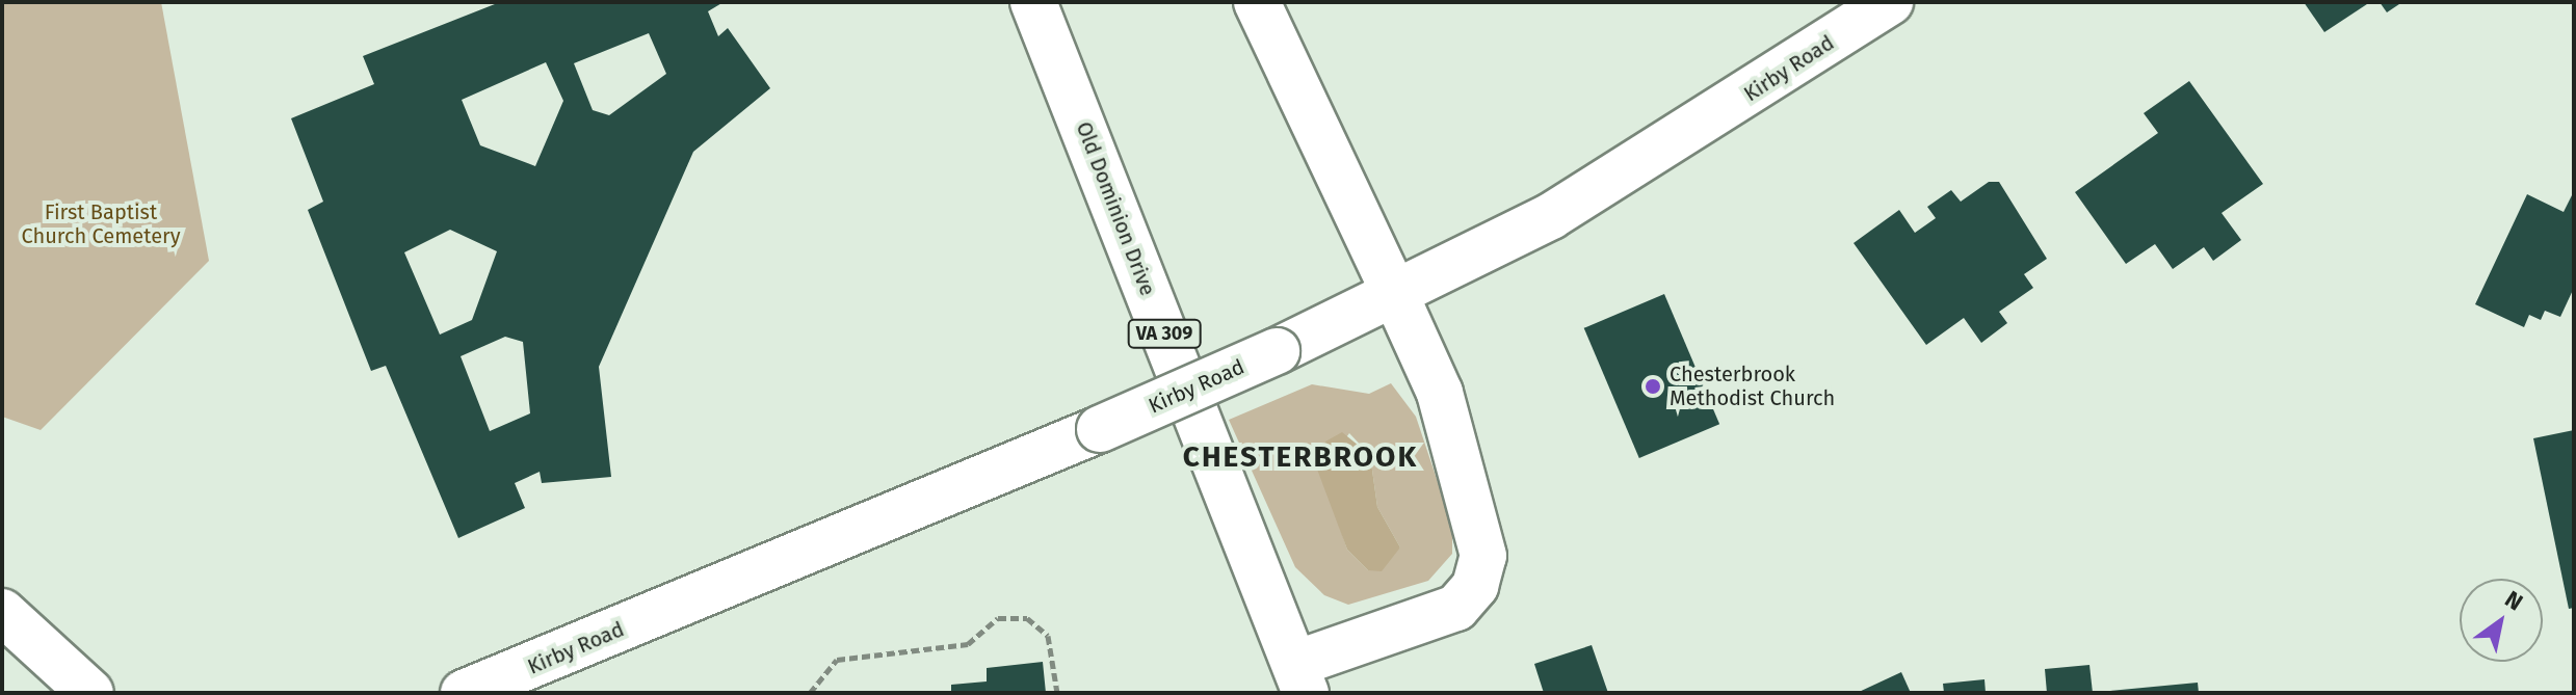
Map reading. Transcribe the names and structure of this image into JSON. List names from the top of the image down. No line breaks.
{"streets":{"main road":["Kirby Road","Old Dominion Drive","VA 309"]},"districts":["CHESTERBROOK"],"parks":["First Baptist Church Cemetery"],"places":["Chesterbrook Methodist Church"],"north":"top right"}
